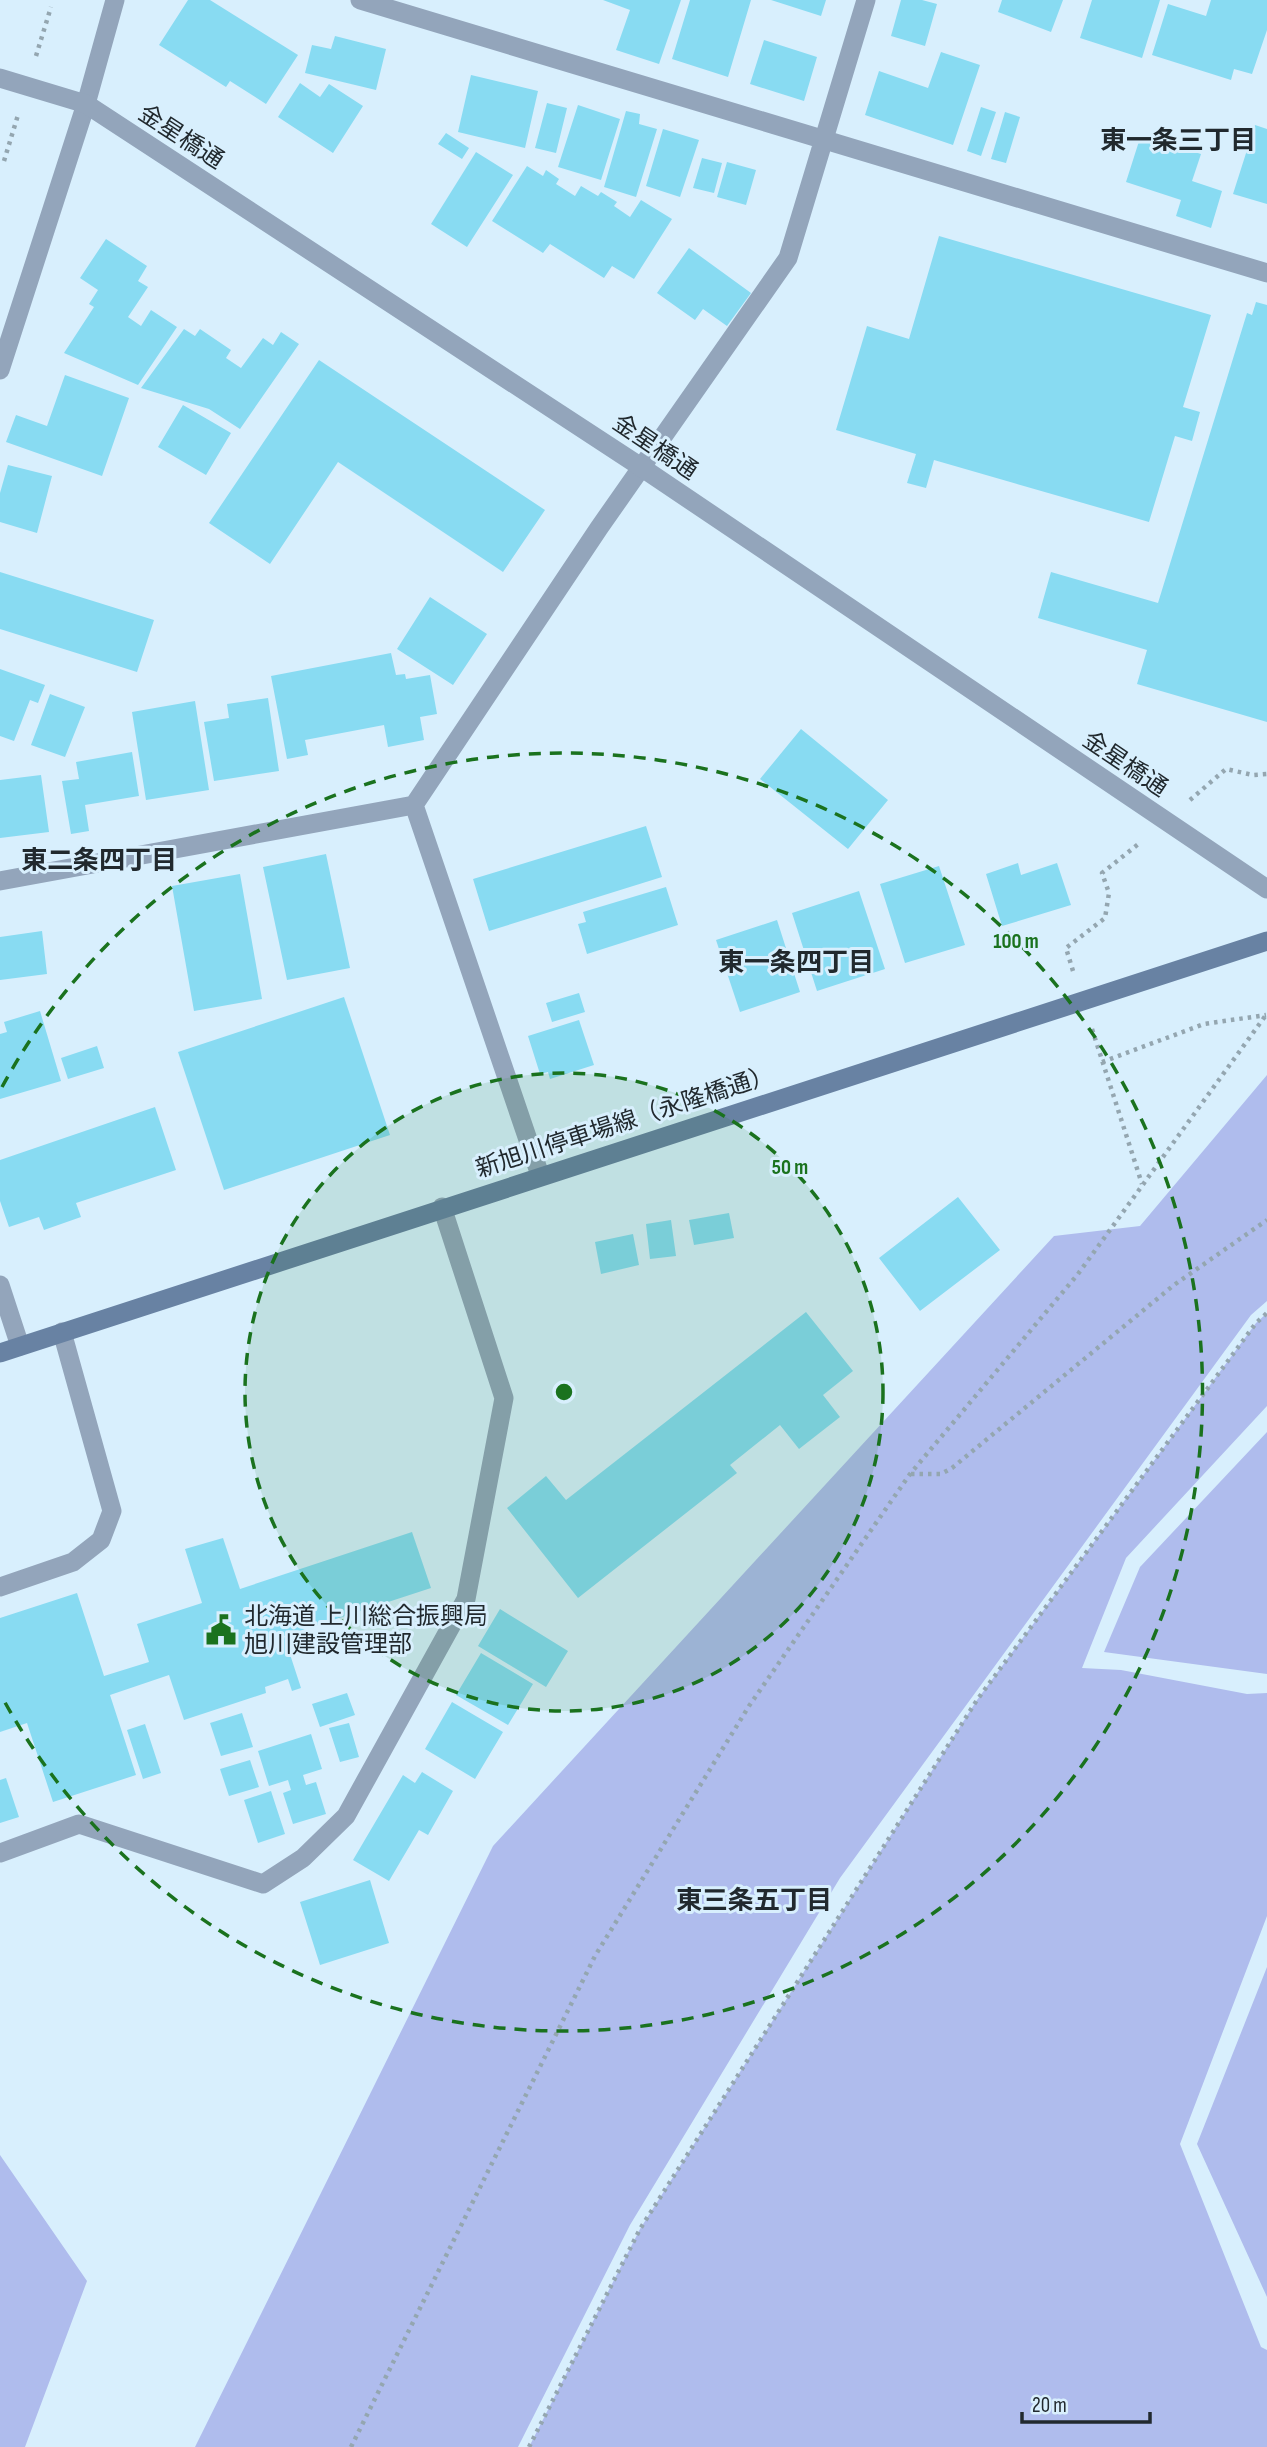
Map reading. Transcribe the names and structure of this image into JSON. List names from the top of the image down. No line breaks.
{"streets":{"main road":["新旭川停車場線（永隆橋通）"],"street":["金星橋通"]},"districts":["東一条三丁目","東二条四丁目","東一条四丁目","東三条五丁目"],"places":{"public building":["北海道 上川総合振興局 旭川建設管理部"]},"scale_bar":"20 m","rings":["100 m","50 m"]}
